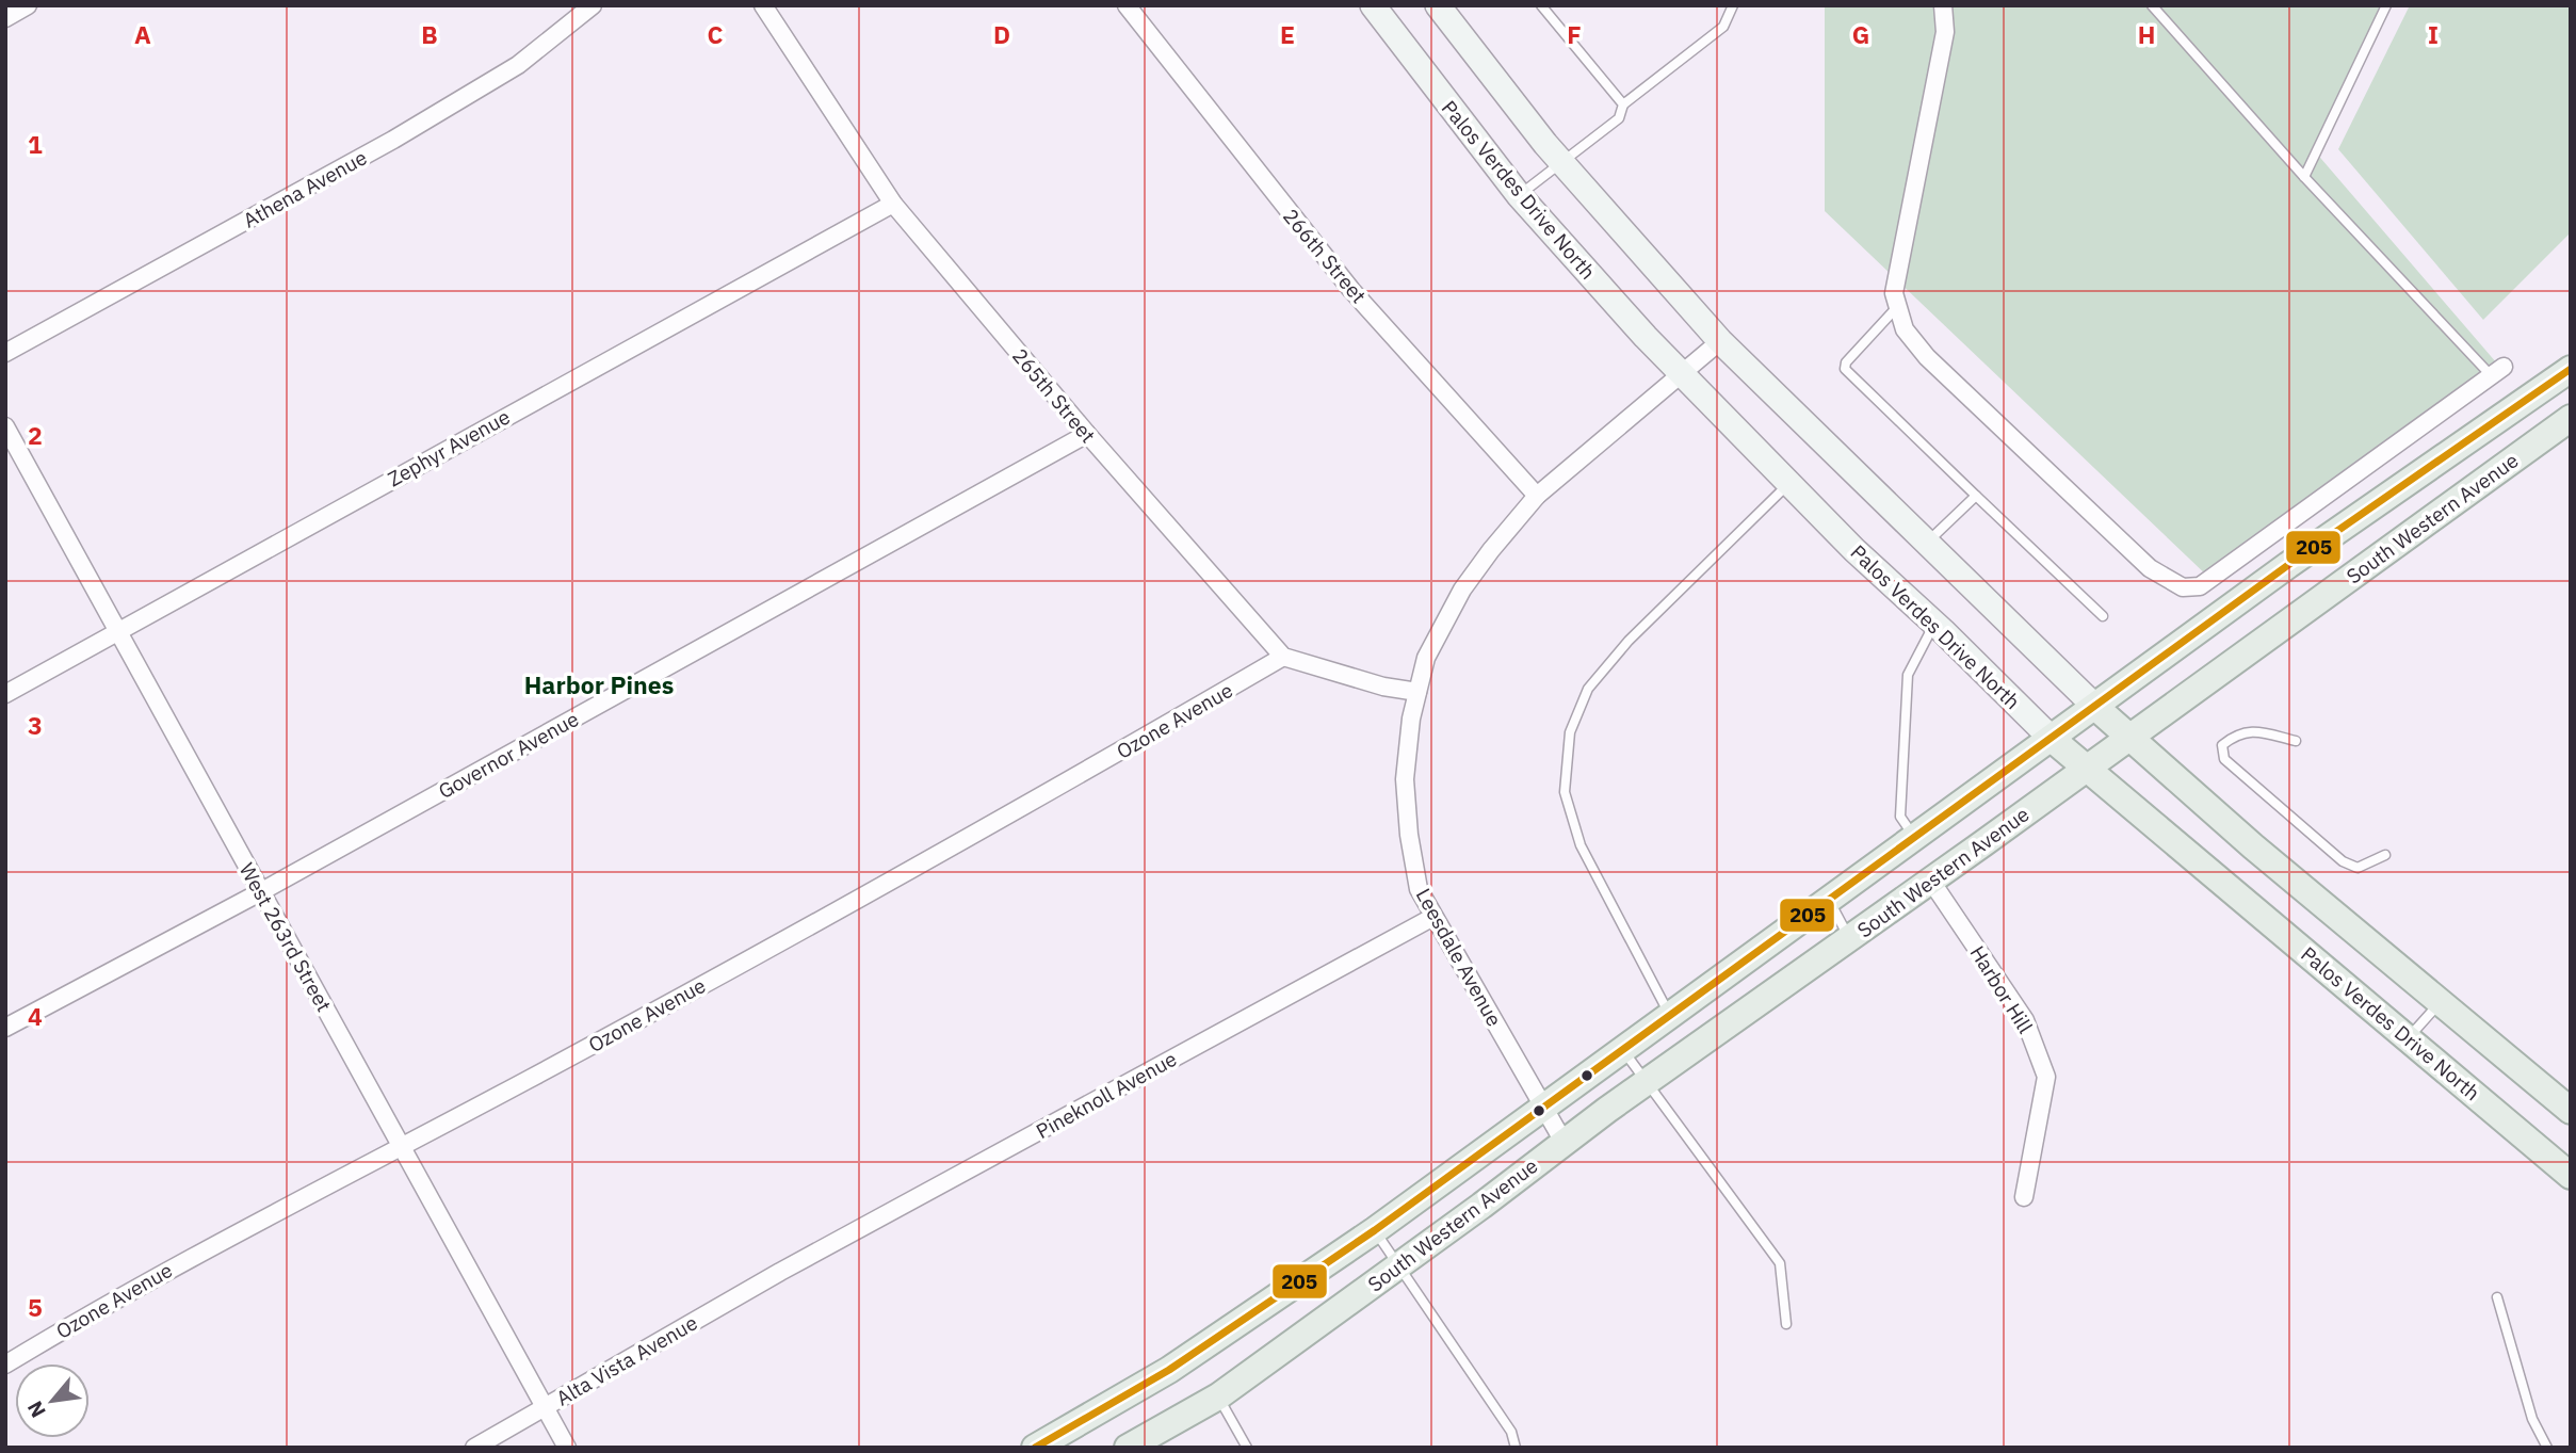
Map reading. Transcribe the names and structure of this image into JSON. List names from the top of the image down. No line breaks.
{"streets":{"main road":["Palos Verdes Drive North","South Western Avenue"],"street":["Athena Avenue","266th Street","265th Street","Zephyr Avenue","Ozone Avenue","Governor Avenue","West 263rd Street","Leesdale Avenue","Harbor Hill","Pineknoll Avenue","Alta Vista Avenue"]},"crossings":[["Palos Verdes Drive North","South Western Avenue"],["Palos Verdes Drive North","Leesdale Avenue"],["266th Street","Leesdale Avenue"],["265th Street","Zephyr Avenue"],["265th Street","Ozone Avenue"],["265th Street","Governor Avenue"],["Zephyr Avenue","West 263rd Street"],["South Western Avenue","Leesdale Avenue"],["South Western Avenue","Harbor Hill"],["Ozone Avenue","West 263rd Street"],["Governor Avenue","West 263rd Street"],["West 263rd Street","Alta Vista Avenue"],["Leesdale Avenue","Pineknoll Avenue"],["Pineknoll Avenue","Alta Vista Avenue"]],"districts":["Harbor Pines"],"lines":["transit line 205"],"north":"bottom left","grid":{"columns":["A","B","C","D","E","F","G","H","I"],"rows":["1","2","3","4","5"]}}
